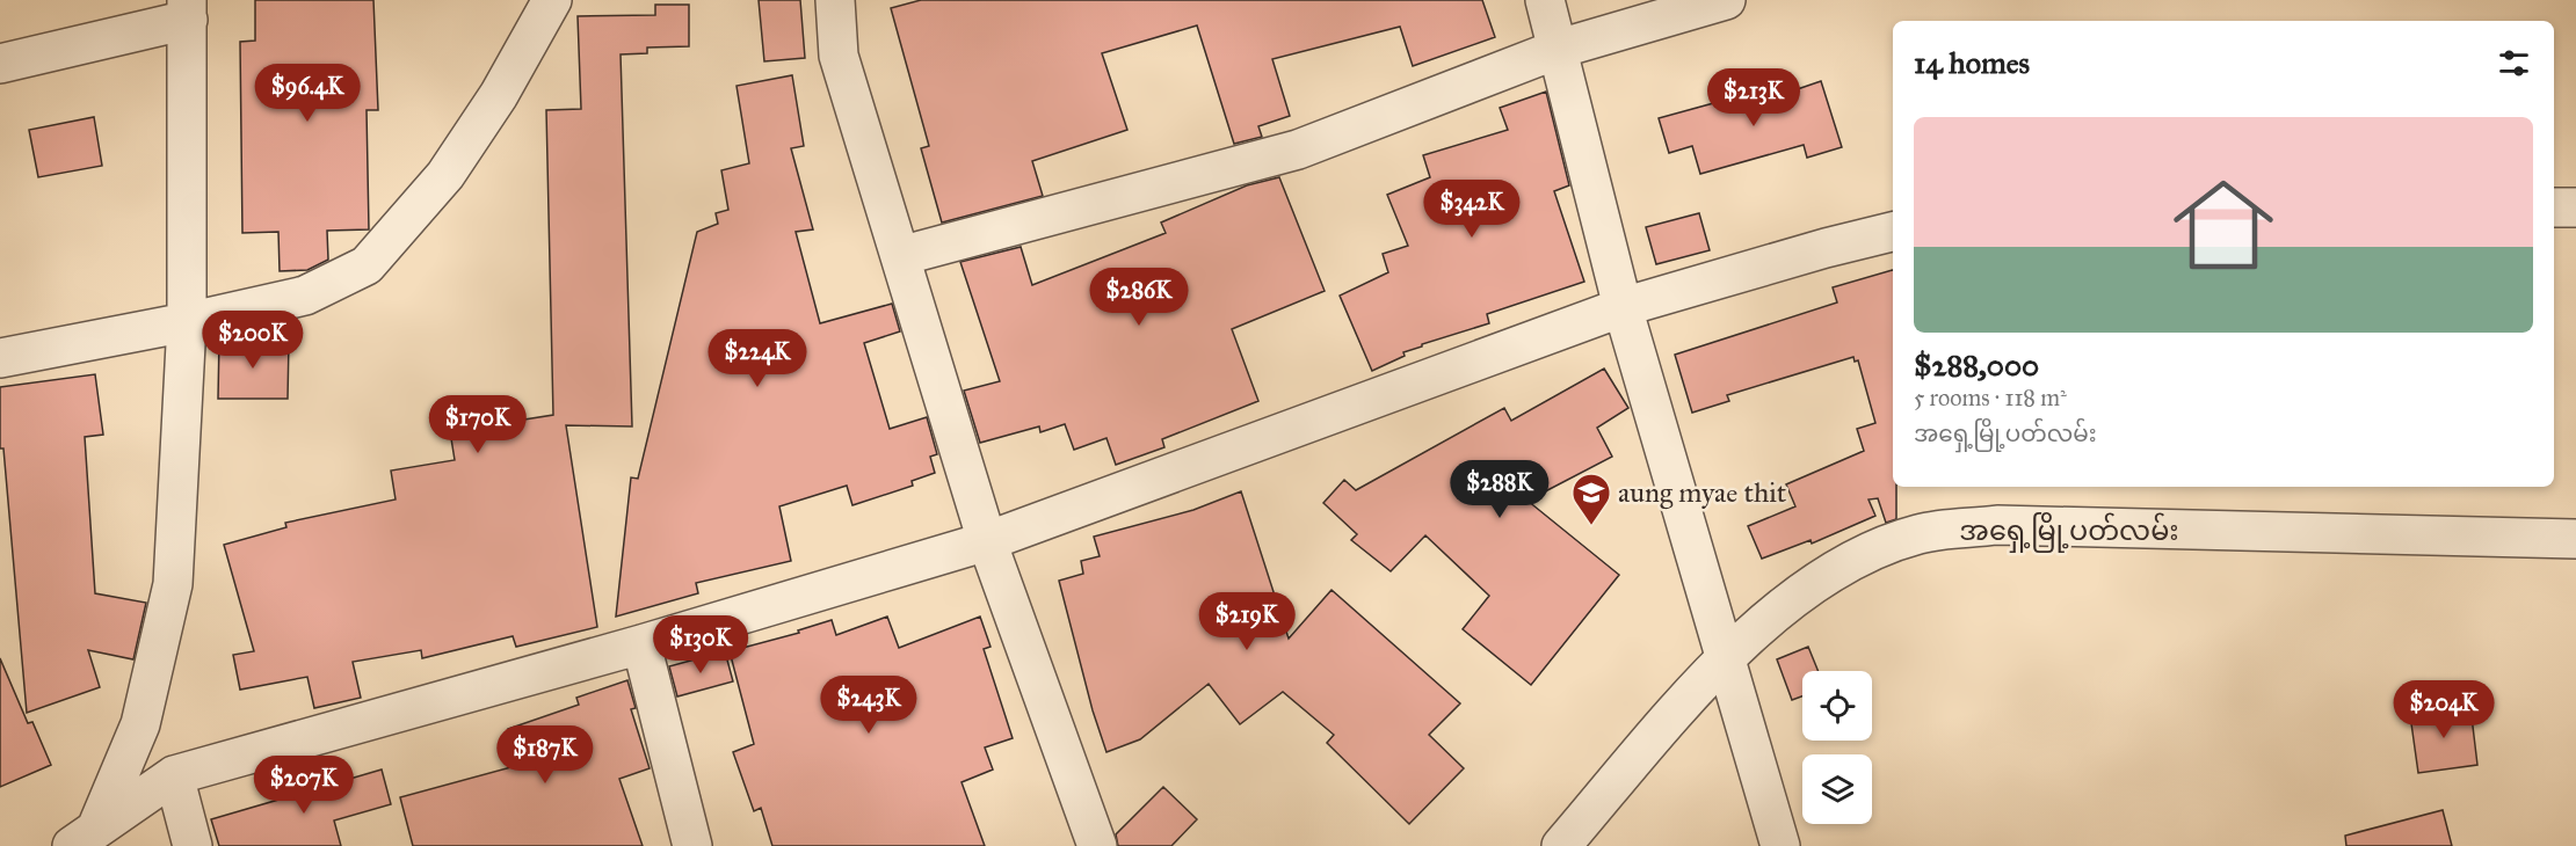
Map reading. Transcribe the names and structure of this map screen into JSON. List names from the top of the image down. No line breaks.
{"streets":{"street":["အရှေ့မြို့ပတ်လမ်း"]},"places":{"school or university":["aung myae thit"]},"page":{"heading":"14 homes","price":["$96.4K","$213K","$342K","$286K","$200K","$224K","$170K","$288K","$219K","$130K","$243K","$204K","$187K","$207K"],"list":[{"name":"$288,000","note":"5 rooms · 118 m² · အရှေ့မြို့ပတ်လမ်း"}]}}
